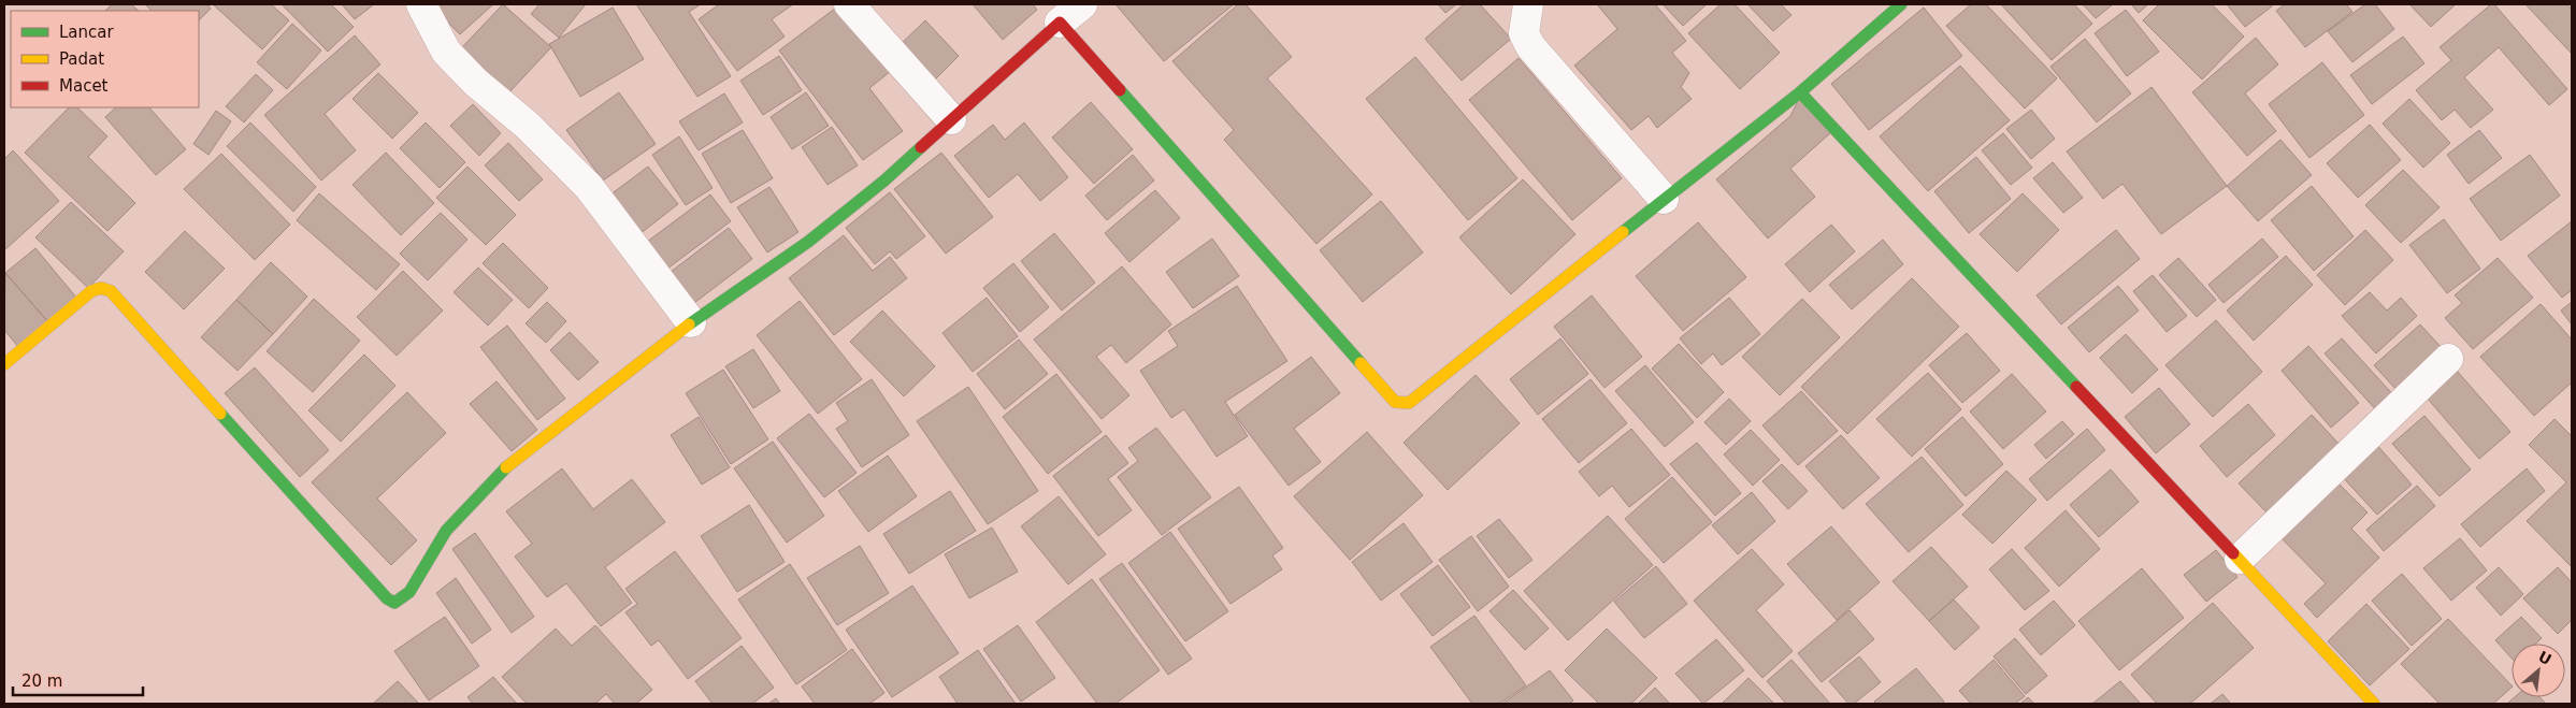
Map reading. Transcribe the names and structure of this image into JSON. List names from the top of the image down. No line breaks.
{"legend":["Lancar","Padat","Macet"],"scale_bar":"20 m","north":"top right"}
